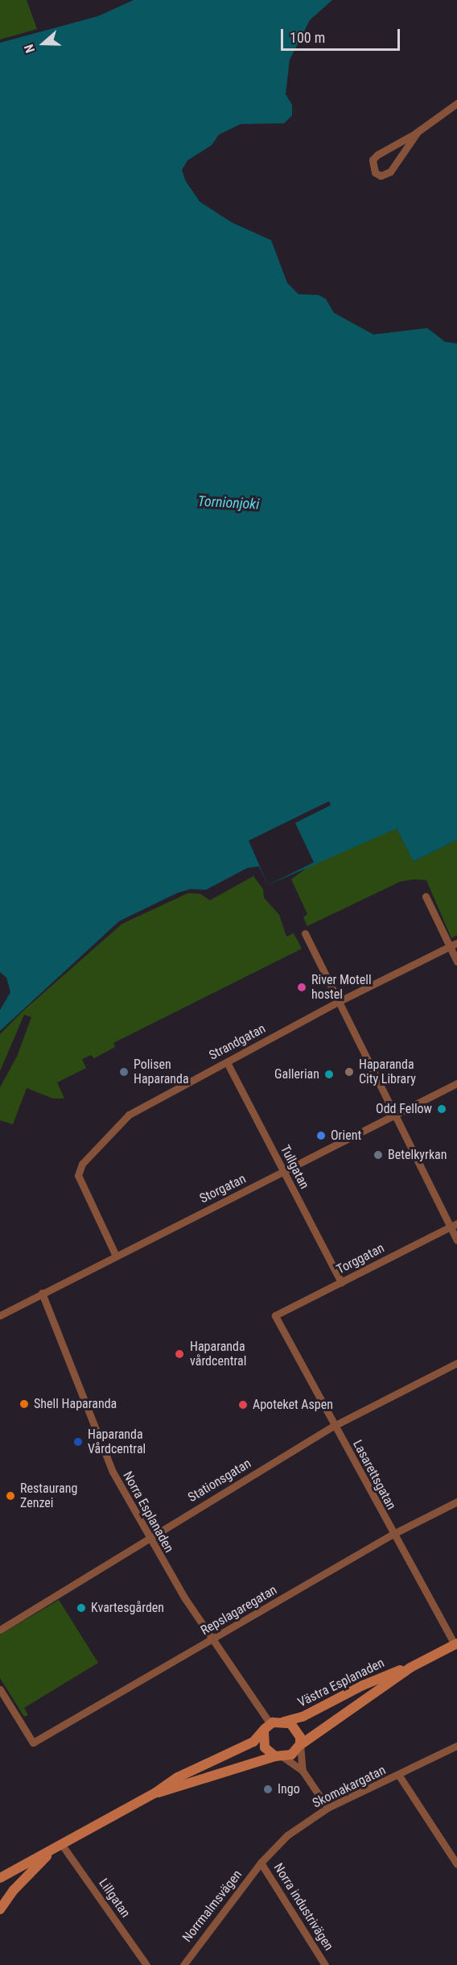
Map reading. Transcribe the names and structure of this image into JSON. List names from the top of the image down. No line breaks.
{"streets":{"street":["Strandgatan","Tullgatan","Storgatan","Torggatan","Lasarettsgatan","Stationsgatan","Norra Esplanaden","Repslagaregatan","Västra Esplanaden","Skomakargatan","Lillgatan","Norrmalmsvägen","Norra industrivägen"]},"crossings":[["Strandgatan","Tullgatan"],["Strandgatan","Storgatan"],["Tullgatan","Storgatan"],["Tullgatan","Torggatan"],["Storgatan","Norra Esplanaden"],["Torggatan","Lasarettsgatan"],["Lasarettsgatan","Stationsgatan"],["Lasarettsgatan","Repslagaregatan"],["Lasarettsgatan","Västra Esplanaden"],["Stationsgatan","Norra Esplanaden"],["Norra Esplanaden","Repslagaregatan"],["Norra Esplanaden","Västra Esplanaden"],["Skomakargatan","Norrmalmsvägen"],["Skomakargatan","Norra industrivägen"],["Norrmalmsvägen","Norra industrivägen"]],"water":["Tornionjoki"],"places":["River Motell hostel","Polisen Haparanda","Haparanda City Library","Gallerian","Odd Fellow","Orient","Betelkyrkan","Haparanda vårdcentral","Shell Haparanda","Apoteket Aspen","Haparanda Vårdcentral","Restaurang Zenzei","Kvartesgården","Ingo"],"scale_bar":"100 m","north":"left"}
